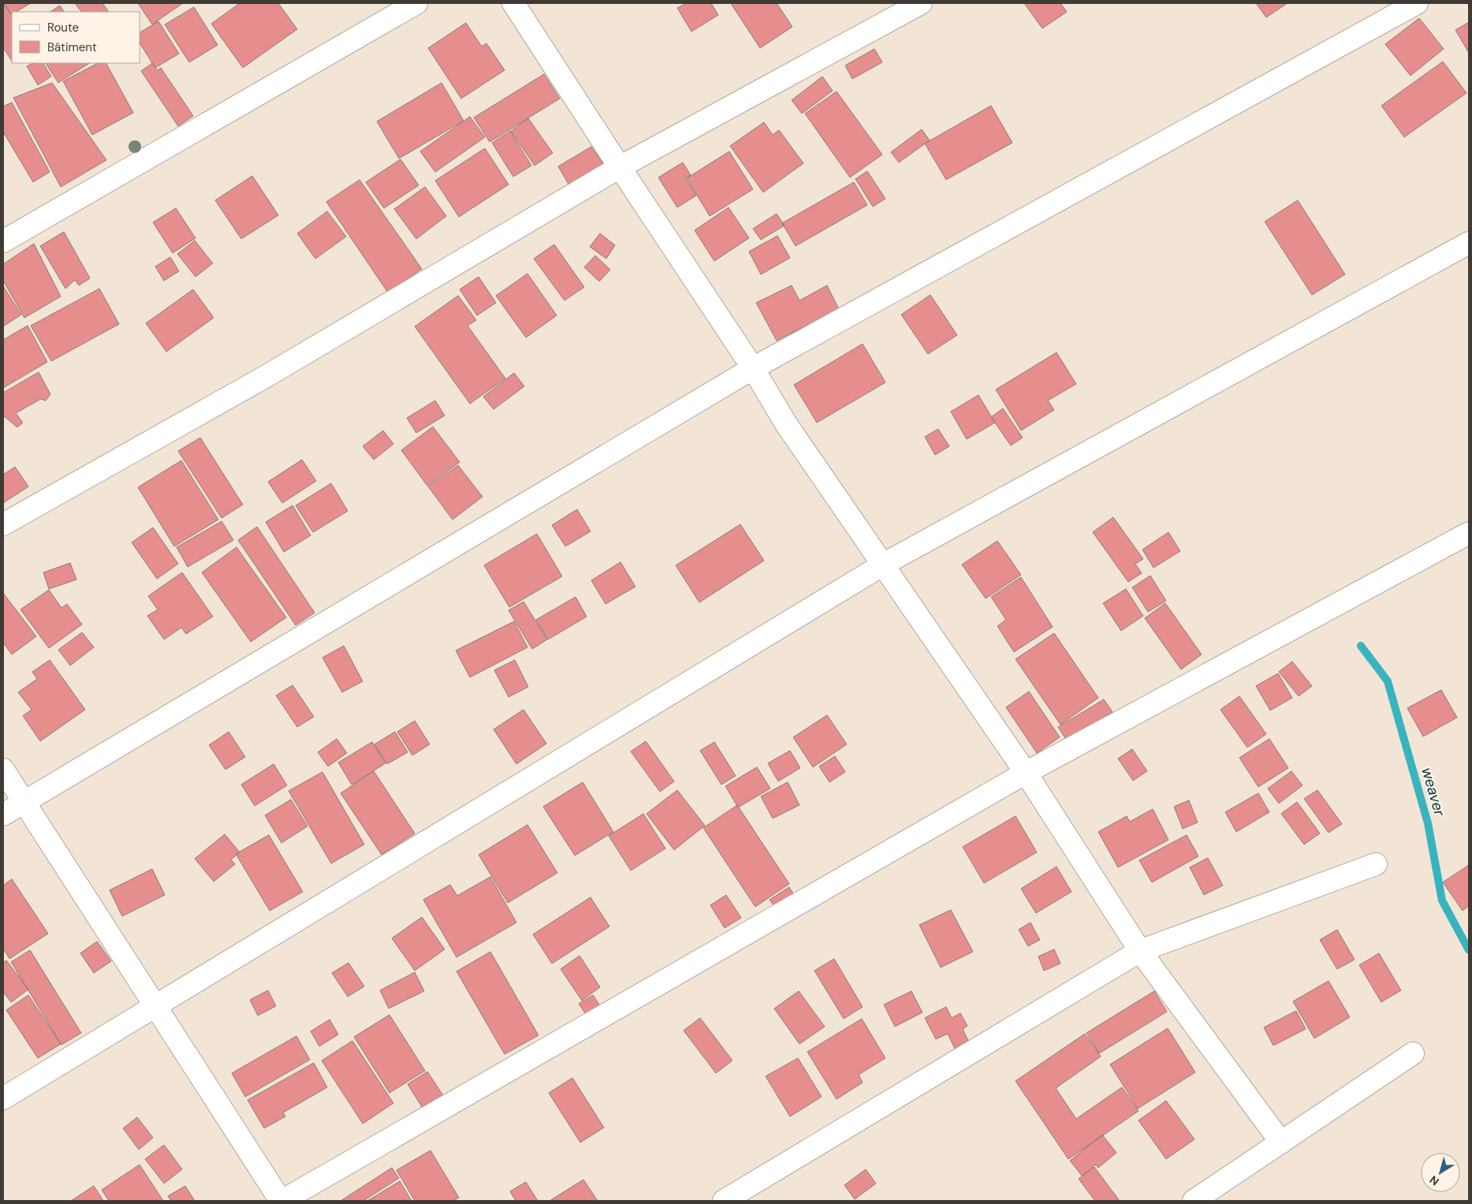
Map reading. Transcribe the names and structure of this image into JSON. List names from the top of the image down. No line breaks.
{"water":["weaver"],"legend":["Route","Bâtiment"],"north":"bottom left"}
